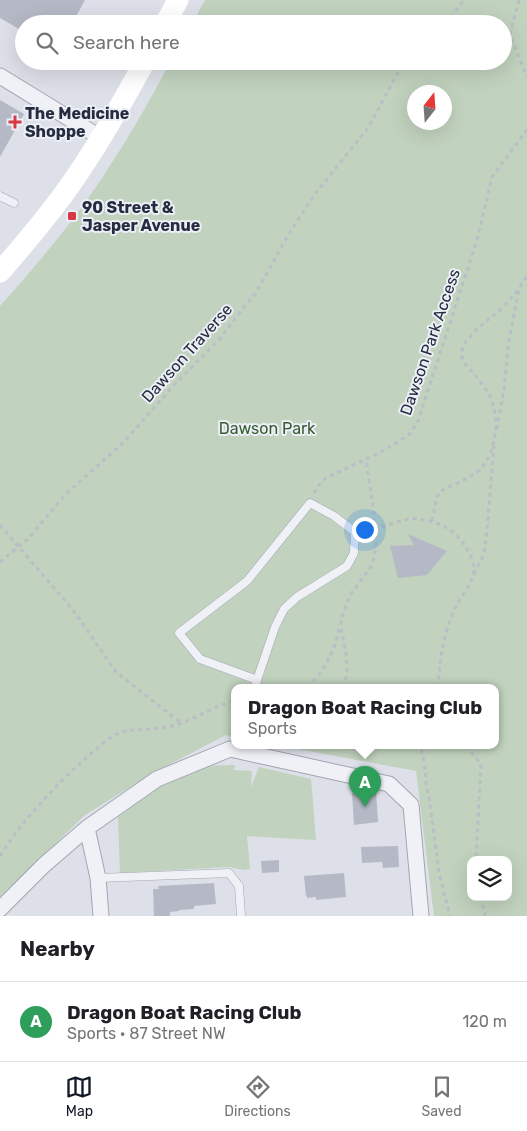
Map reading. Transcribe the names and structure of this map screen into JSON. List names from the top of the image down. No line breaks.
{"streets":{"path":["Dawson Park Access","Dawson Traverse"]},"parks":["Dawson Park"],"places":{"health":["The Medicine Shoppe"],"transit":["90 Street & Jasper Avenue"]},"north":"top","page":{"search":"Search here","popup":["Dragon Boat Racing Club","Sports"],"pins":"A","heading":"Nearby","list":[{"mark":"A","name":"Dragon Boat Racing Club","note":"Sports · 87 Street NW","value":"120 m"}],"nav":["Map","Directions","Saved"]}}
